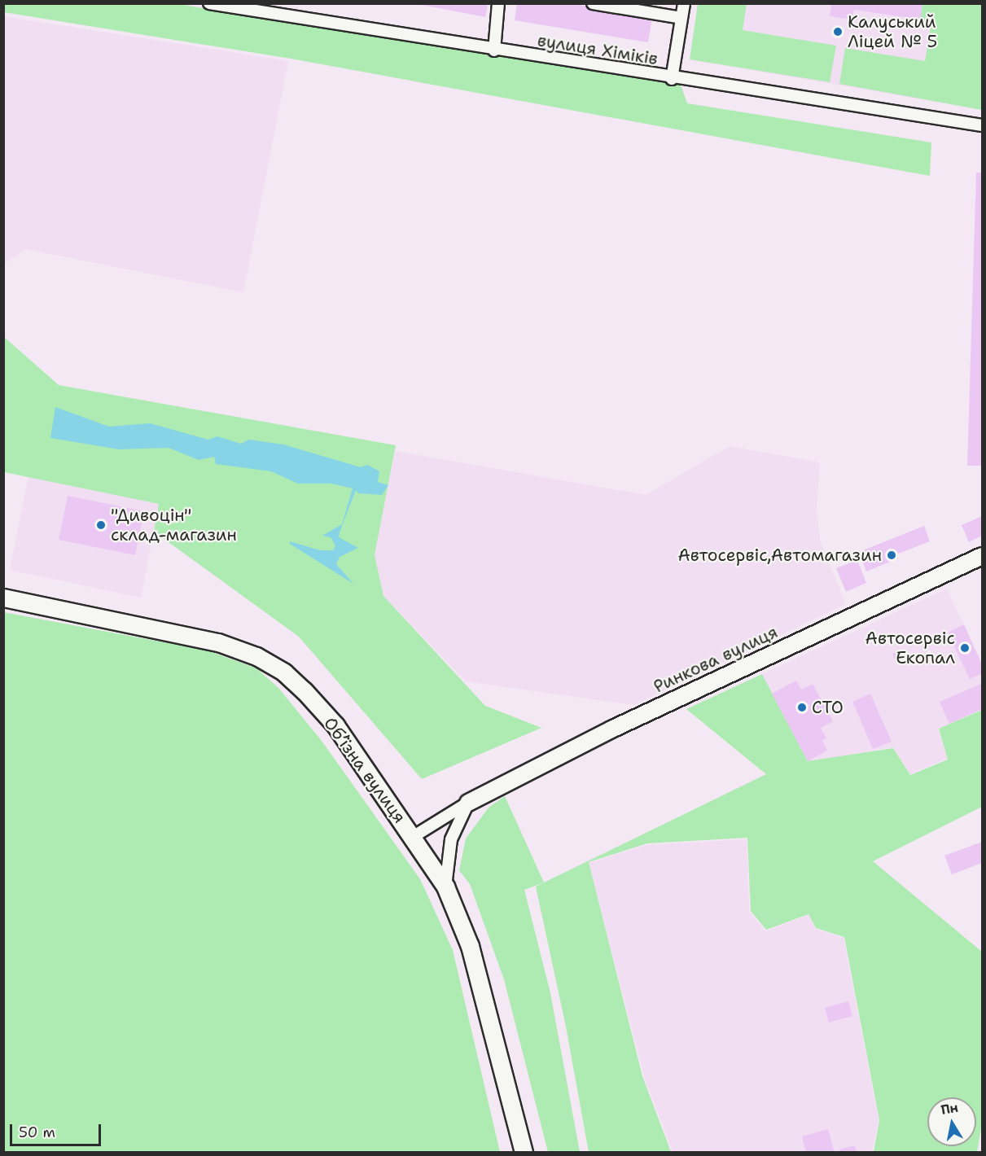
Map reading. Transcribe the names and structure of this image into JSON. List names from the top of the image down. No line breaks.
{"streets":{"main road":["Ринкова вулиця","Обʼїзна вулиця"],"street":["вулиця Хіміків"]},"crossings":[["Ринкова вулиця","Обʼїзна вулиця"]],"places":["Калуський Ліцей № 5","\"Дивоцін\" склад-магазин","Автосервіс,Автомагазин","Автосервіс Екопал","СТО"],"scale_bar":"50 m","north":"top"}
